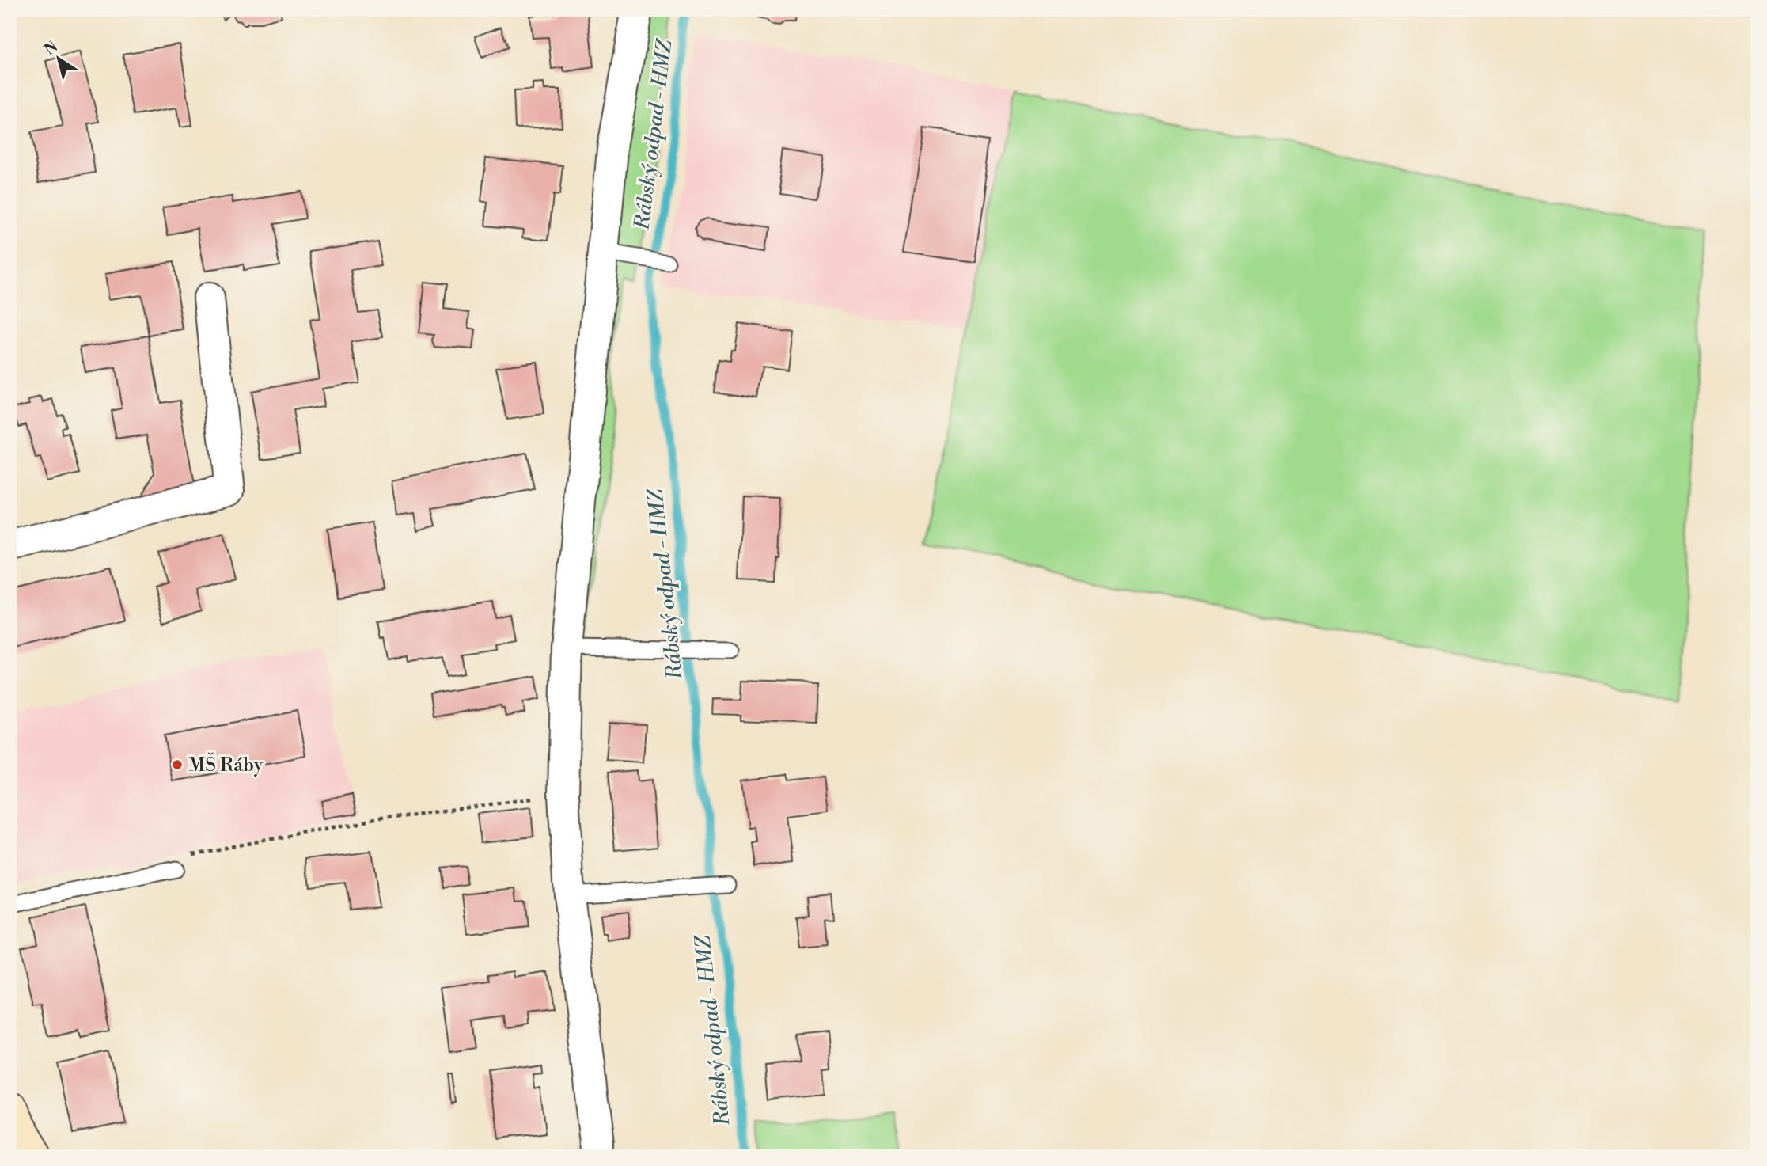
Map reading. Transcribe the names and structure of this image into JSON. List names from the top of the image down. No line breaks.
{"water":["Rábský odpad - HMZ"],"places":["MŠ Ráby"],"north":"top left"}
